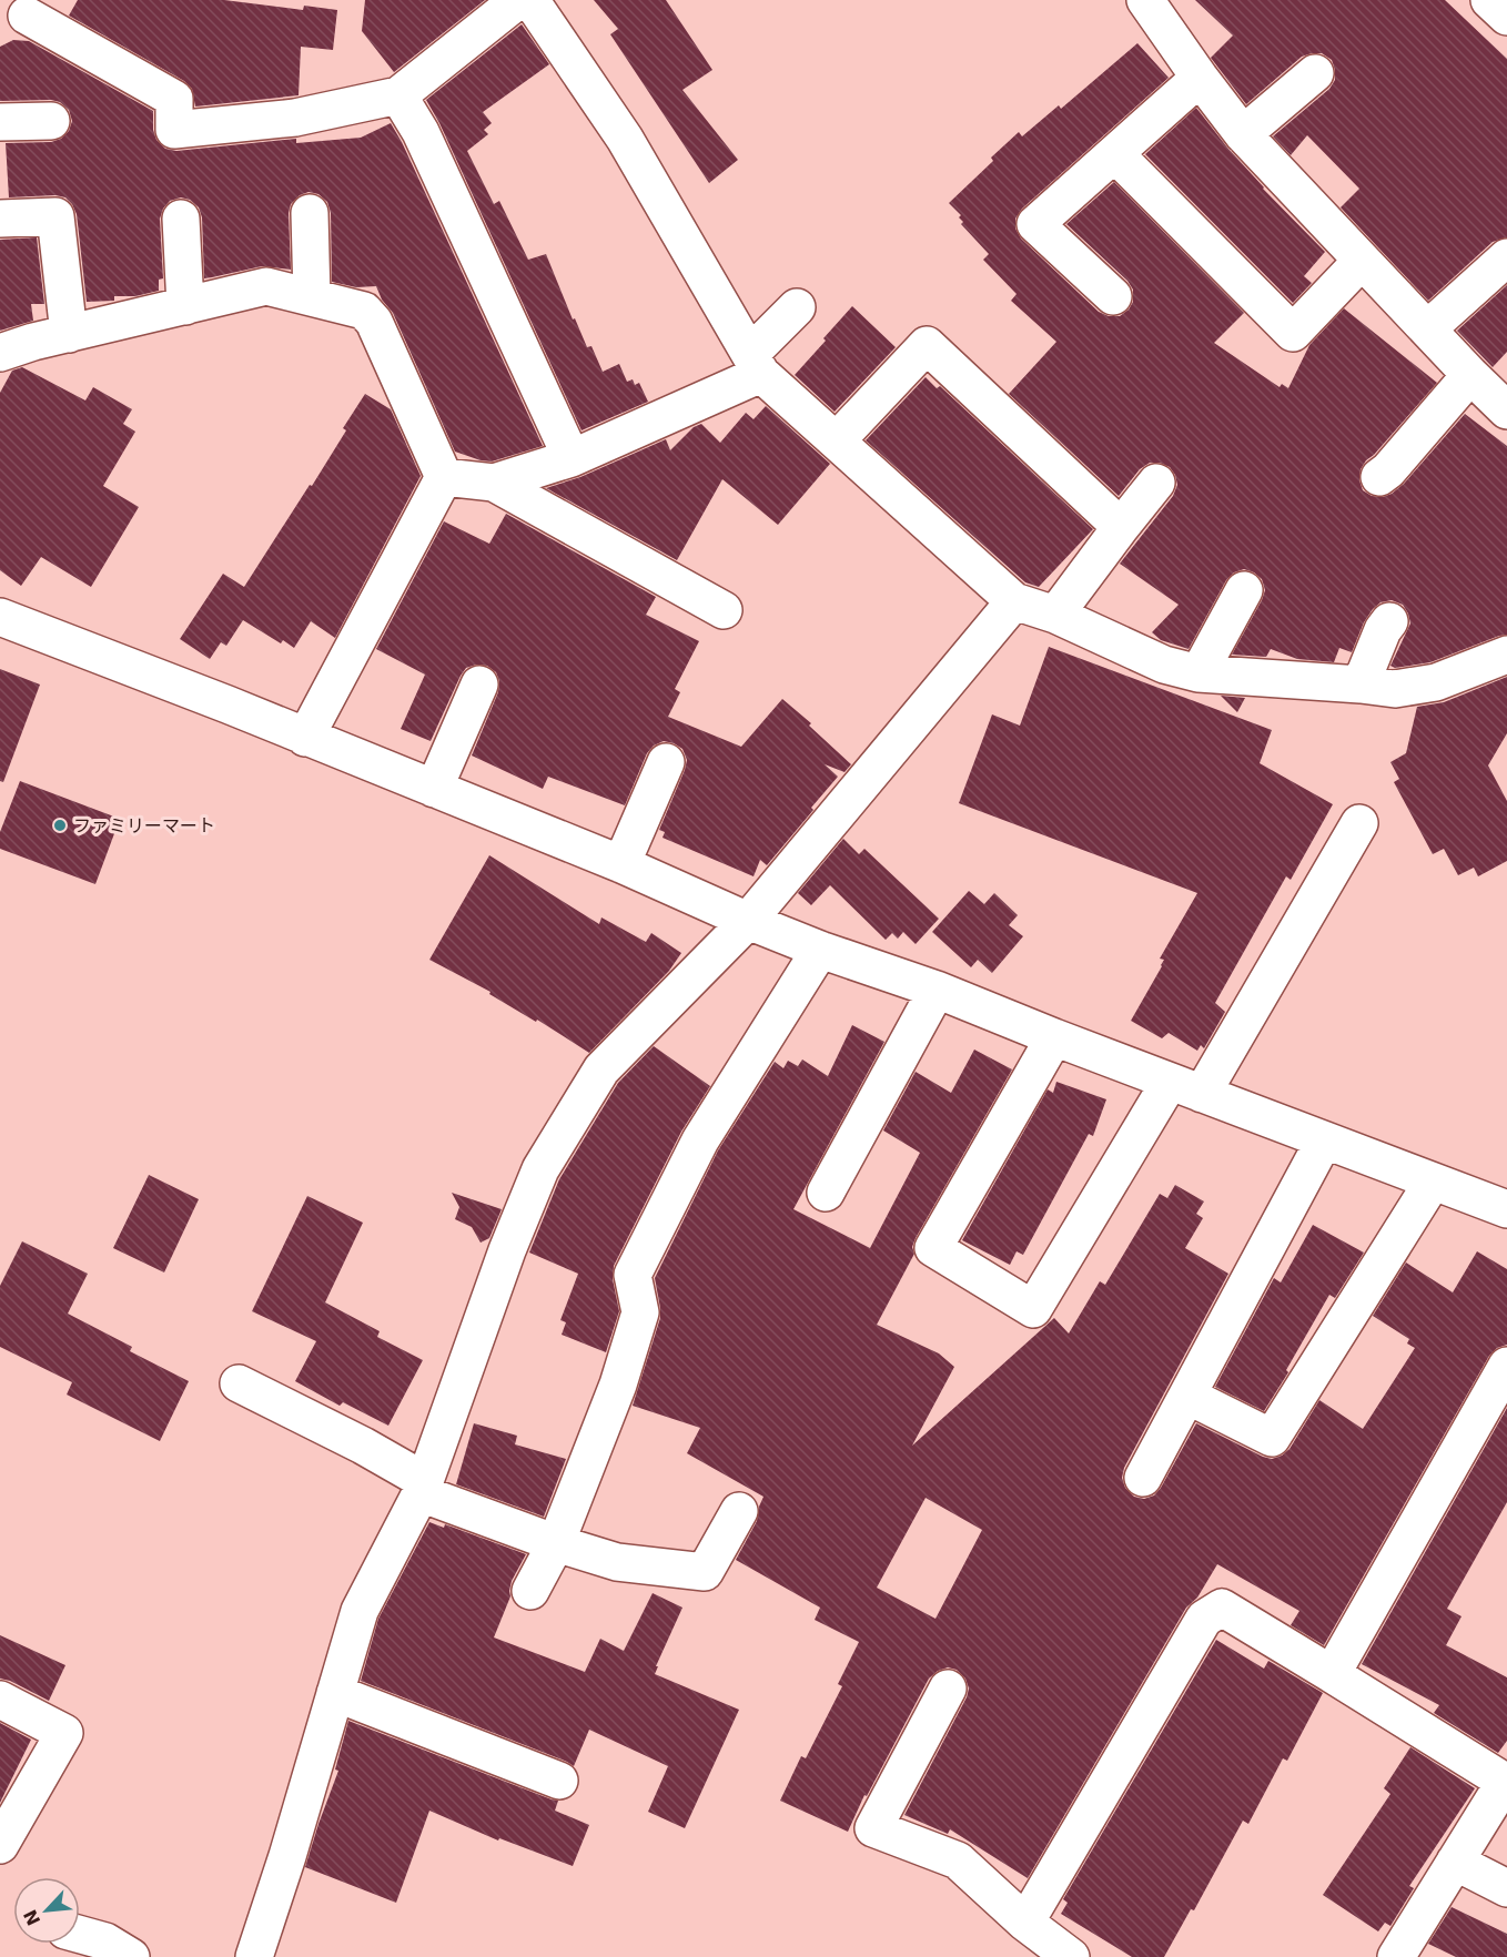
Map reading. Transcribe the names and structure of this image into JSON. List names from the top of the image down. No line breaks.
{"places":["ファミリーマート"],"north":"bottom left"}
